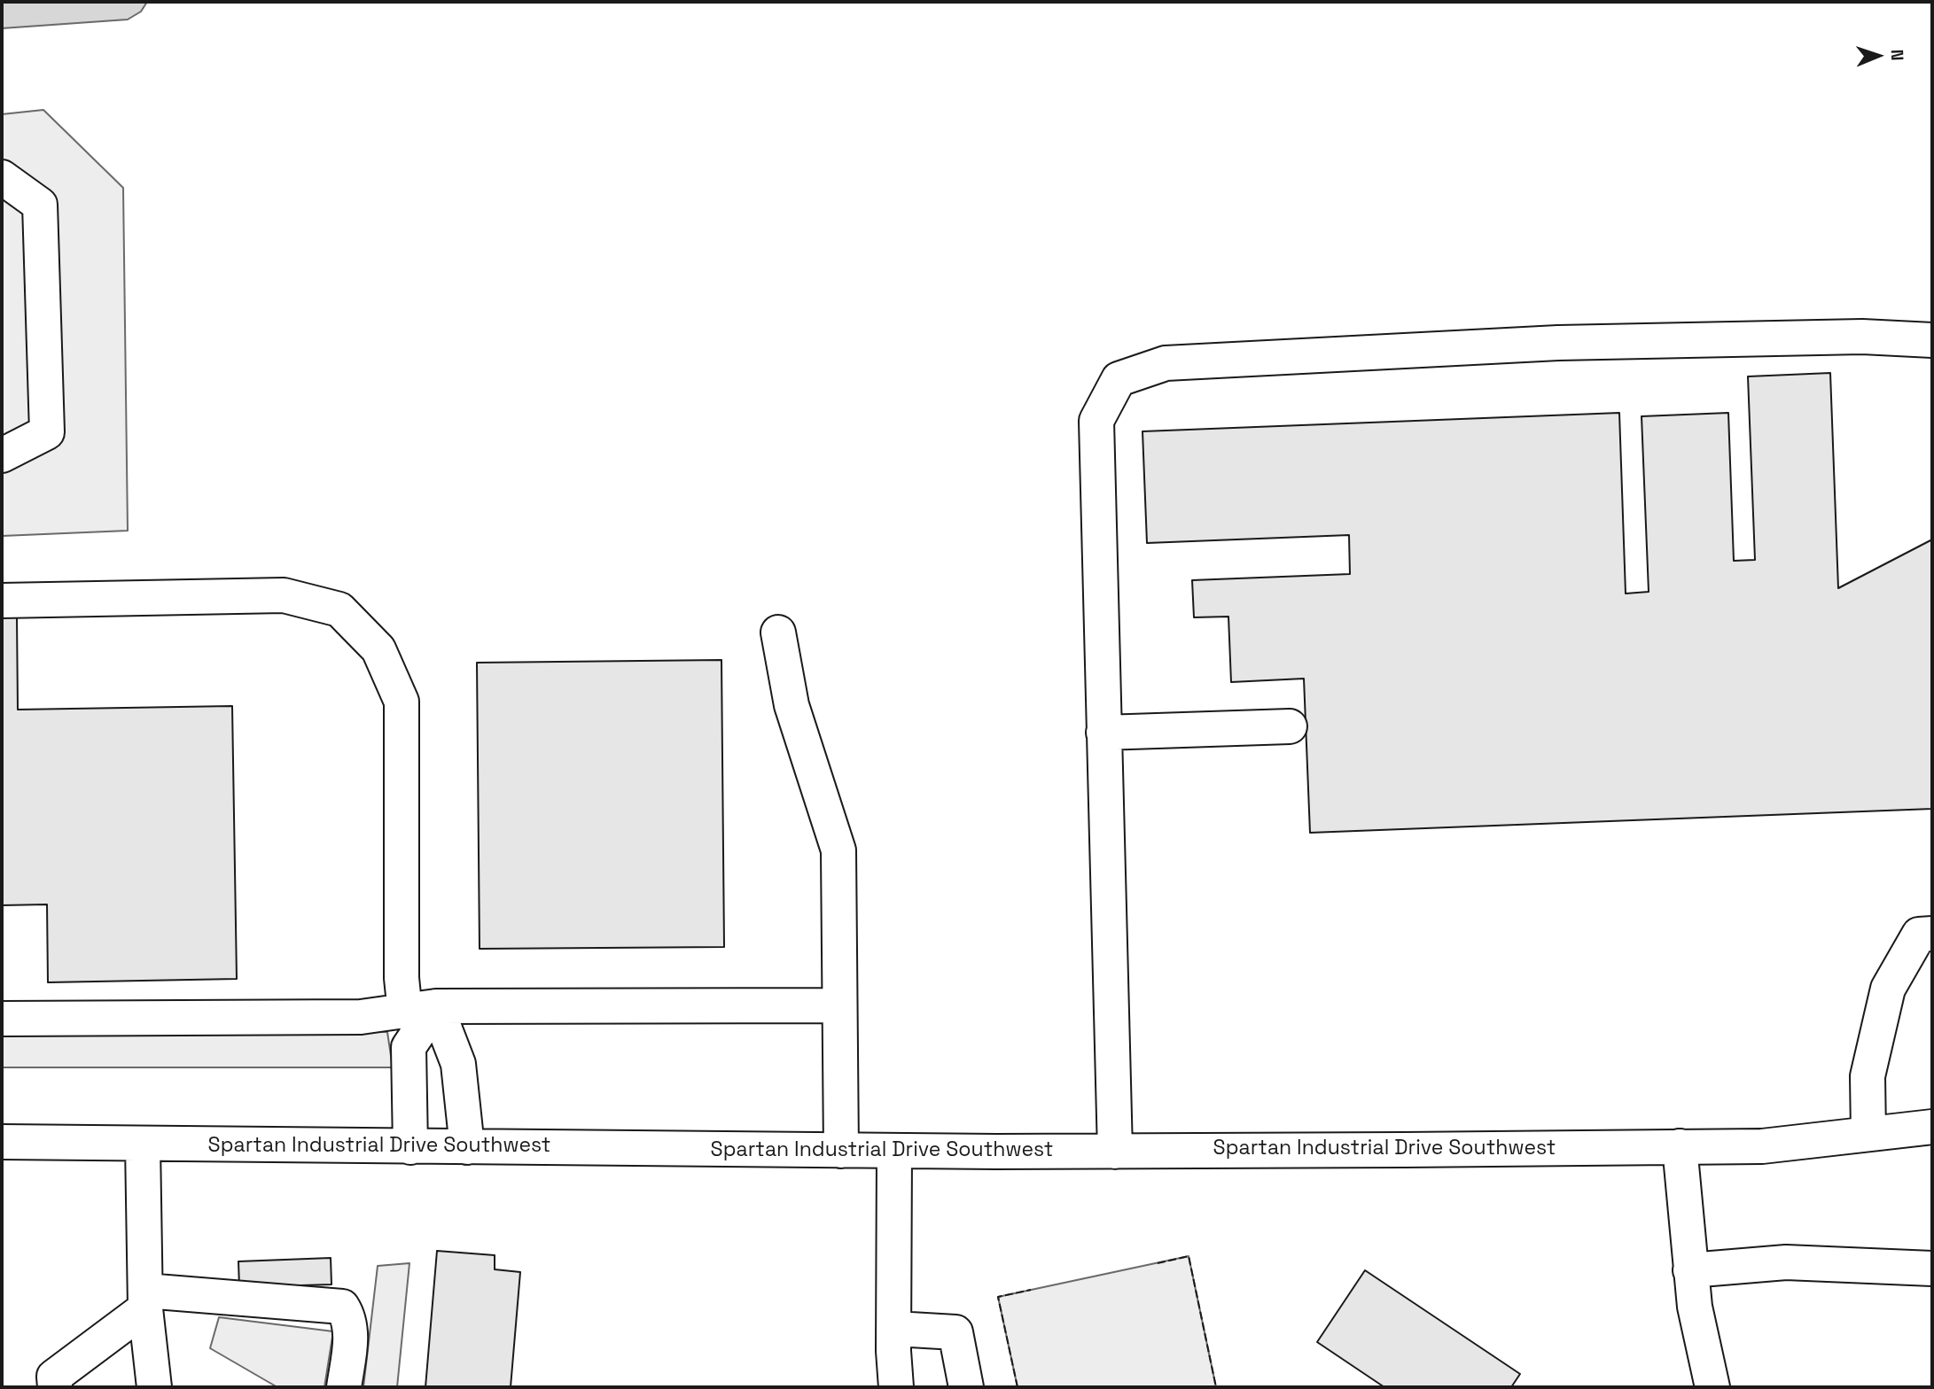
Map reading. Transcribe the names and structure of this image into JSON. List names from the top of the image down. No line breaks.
{"streets":{"street":["Spartan Industrial Drive Southwest"]},"north":"right"}
